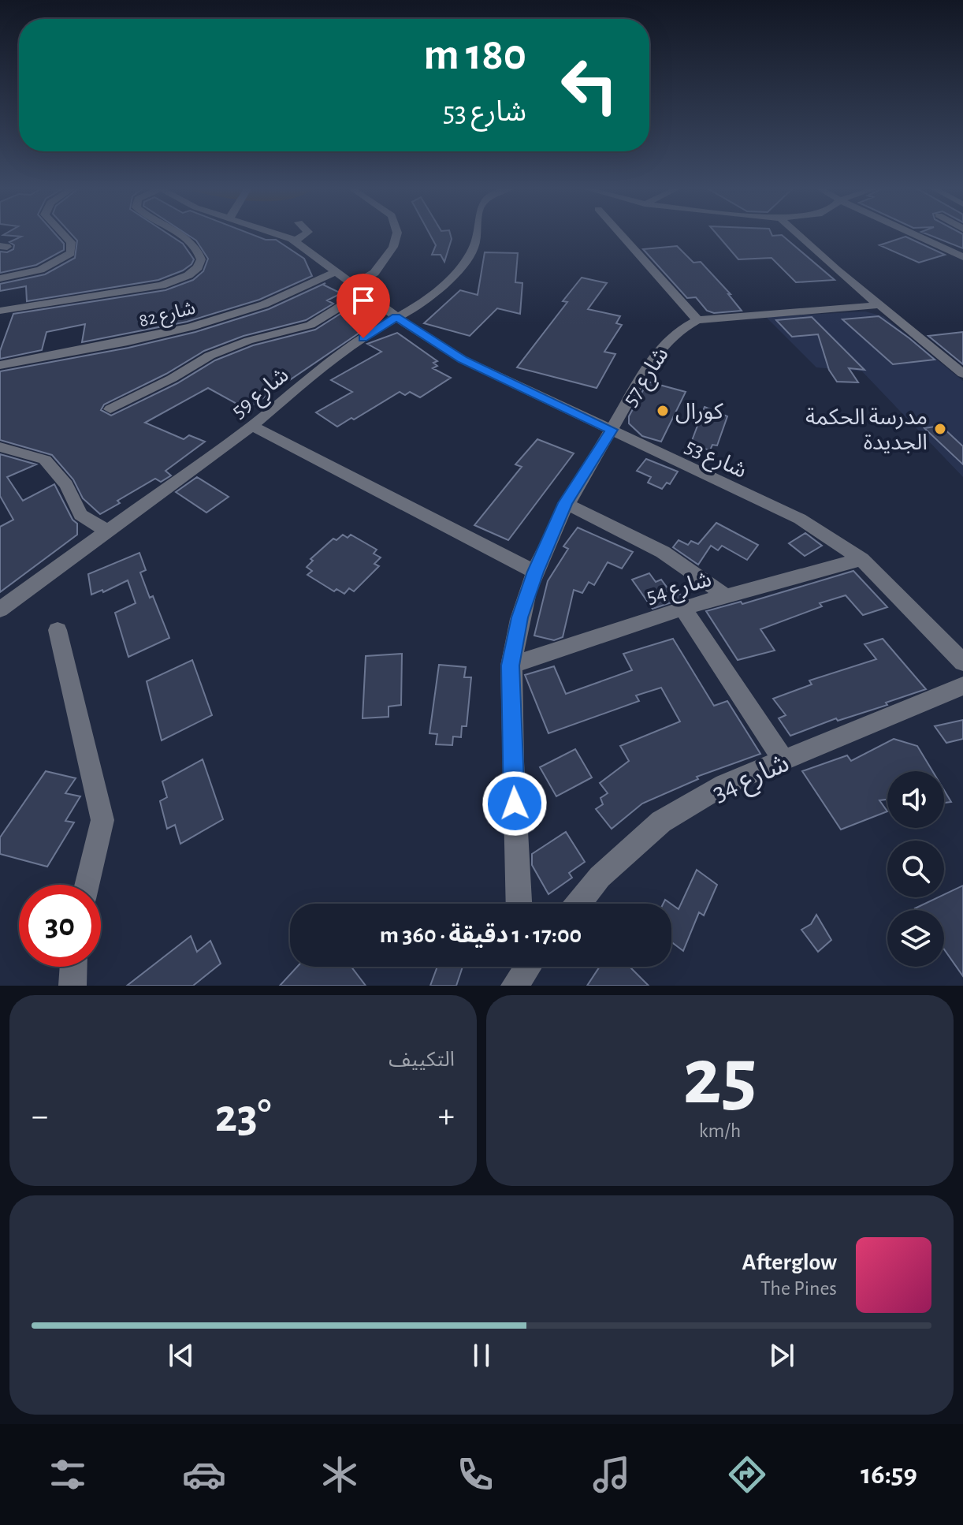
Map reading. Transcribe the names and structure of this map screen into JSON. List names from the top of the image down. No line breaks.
{"streets":{"street":["شارع 82","شارع 57","شارع 59","شارع 53","شارع 54","شارع 34"]},"crossings":[["شارع 82","شارع 53"],["شارع 57","شارع 53"],["شارع 57","شارع 54"],["شارع 59","شارع 53"],["شارع 53","شارع 54"]],"places":["كورال","مدرسة الحكمة الجديدة"],"page":{"turn":["180 m","شارع 53"],"limit":"30","trip":"17:00 · 1 دقيقة · 360 m","tile":[["25","km/h"],"التكييف"],"heat":["−","23°","+"],"song":["Afterglow","The Pines"],"tabs":"16:59"}}
